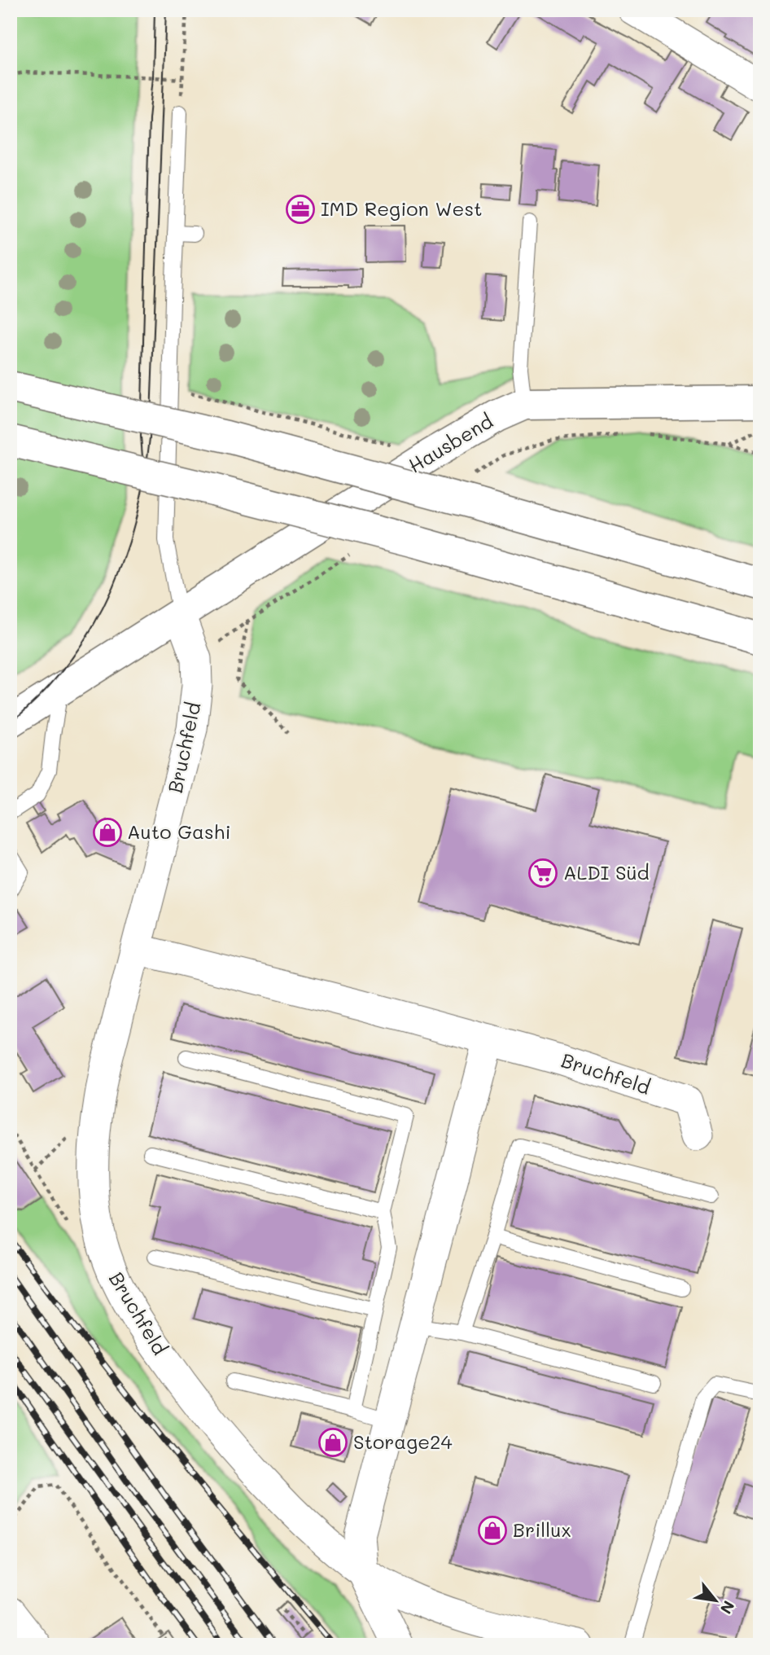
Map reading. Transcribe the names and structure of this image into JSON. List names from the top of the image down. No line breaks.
{"streets":{"main road":["Hausbend"],"street":["Bruchfeld"]},"crossings":[["Hausbend","Bruchfeld"]],"places":{"office":["IMD Region West"],"shop":["Auto Gashi","Storage24","Brillux"],"supermarket":["ALDI Süd"]},"north":"bottom right"}
